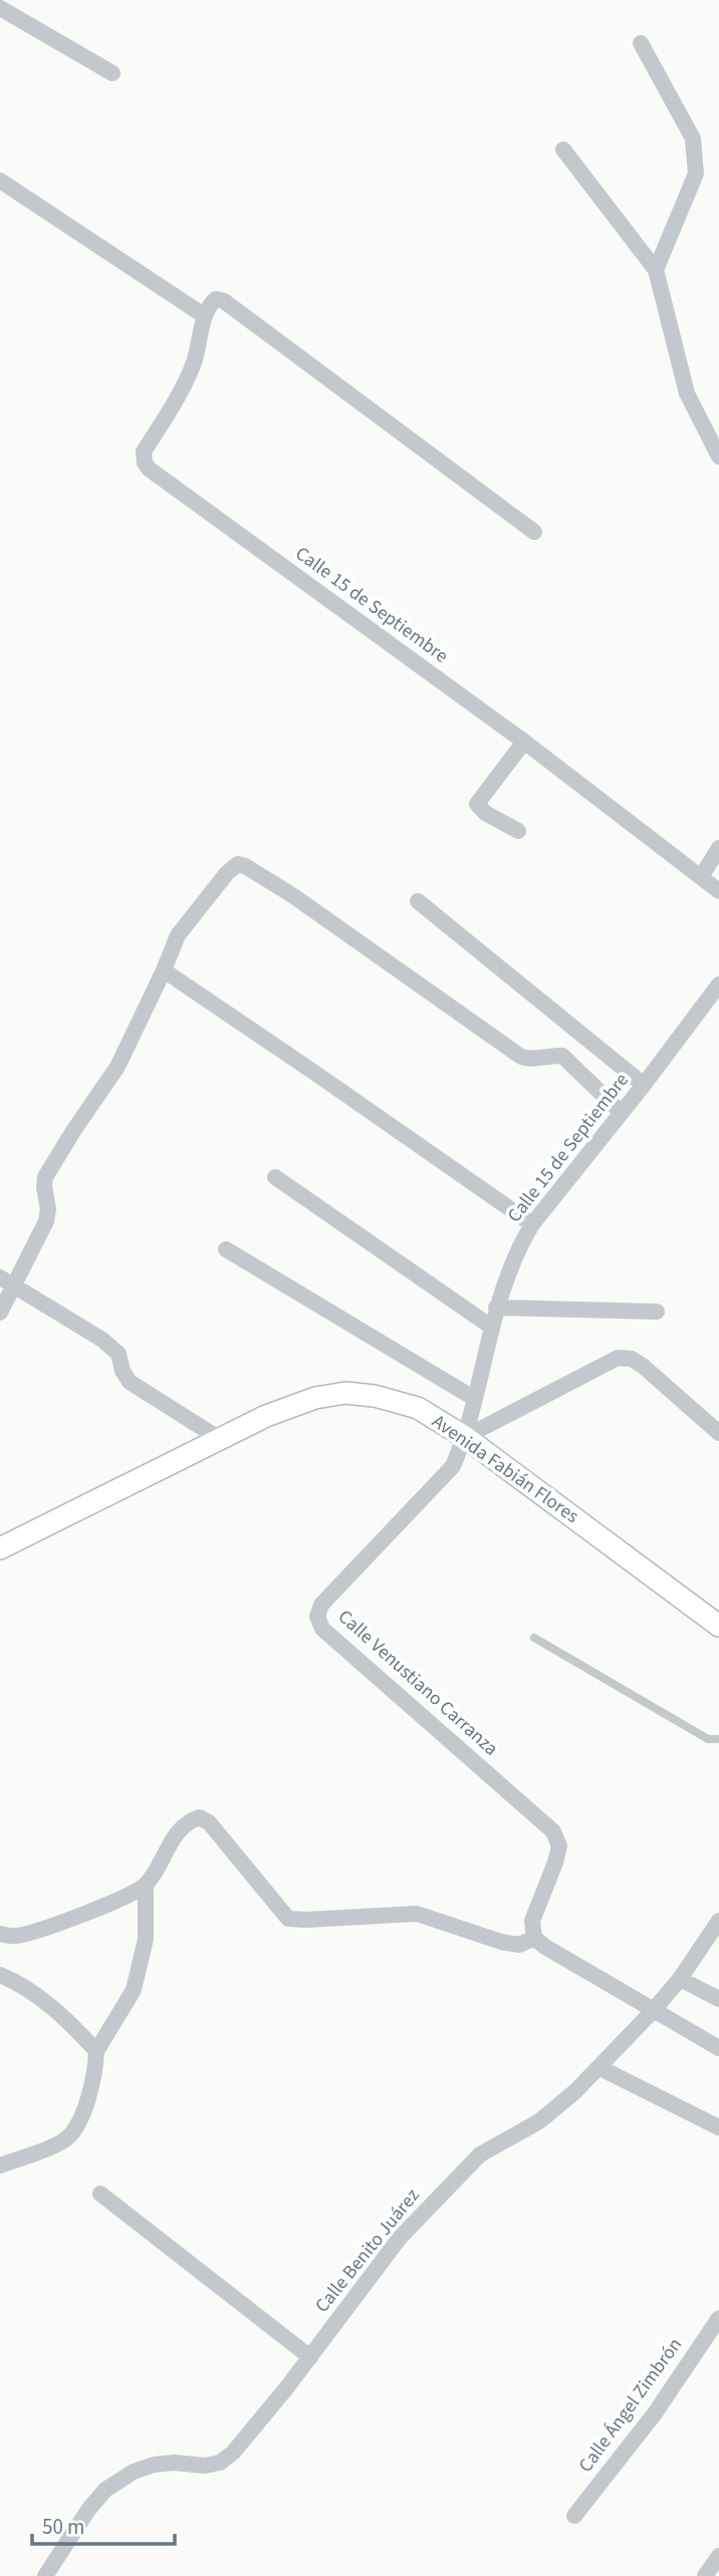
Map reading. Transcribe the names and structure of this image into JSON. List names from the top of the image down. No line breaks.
{"streets":{"main road":["Avenida Fabián Flores"],"street":["Calle 15 de Septiembre","Calle Venustiano Carranza","Calle Benito Juárez","Calle Ángel Zimbrón"]},"crossings":[["Calle 15 de Septiembre","Avenida Fabián Flores"],["Calle 15 de Septiembre","Calle Venustiano Carranza"],["Avenida Fabián Flores","Calle Venustiano Carranza"]],"scale_bar":"50 m"}
